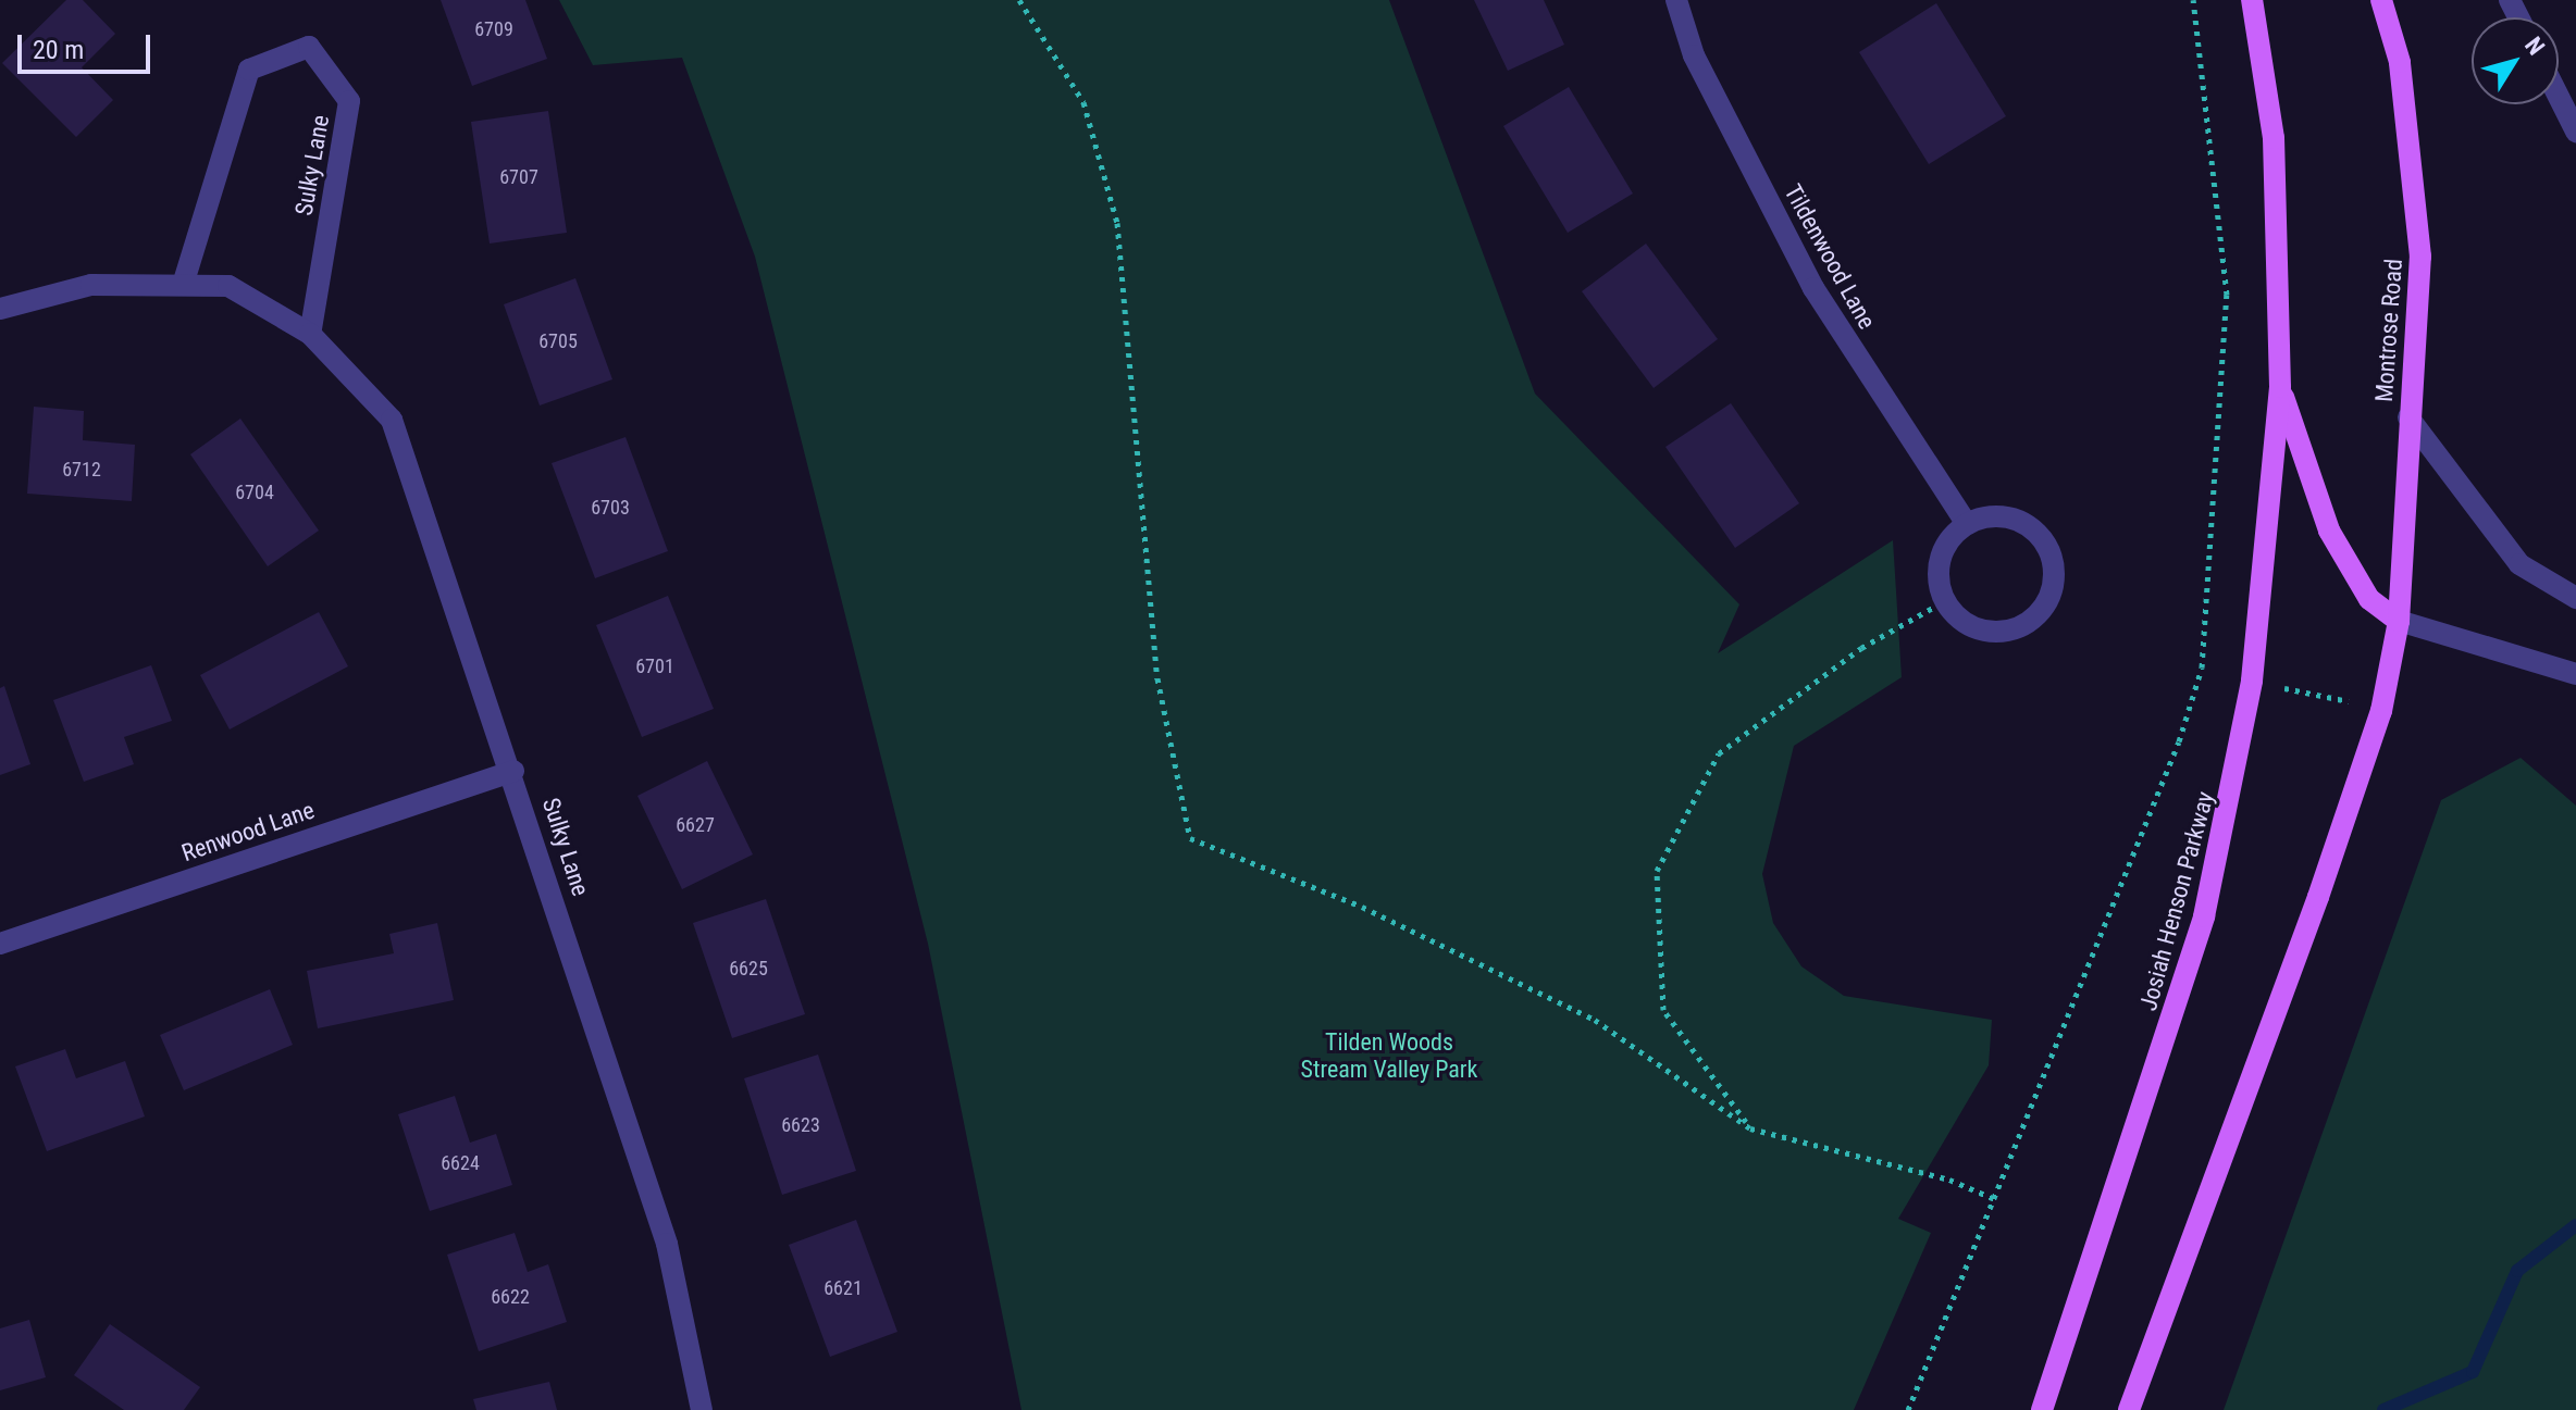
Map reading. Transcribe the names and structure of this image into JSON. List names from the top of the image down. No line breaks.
{"streets":{"main road":["Montrose Road","Josiah Henson Parkway"],"street":["Sulky Lane","Tildenwood Lane","Renwood Lane"]},"crossings":[["Sulky Lane","Renwood Lane"]],"parks":["Tilden Woods Stream Valley Park"],"house_numbers":["6709","6707","6705","6712","6704","6703","6701","6627","6625","6623","6624","6621","6622"],"scale_bar":"20 m","north":"top right"}
